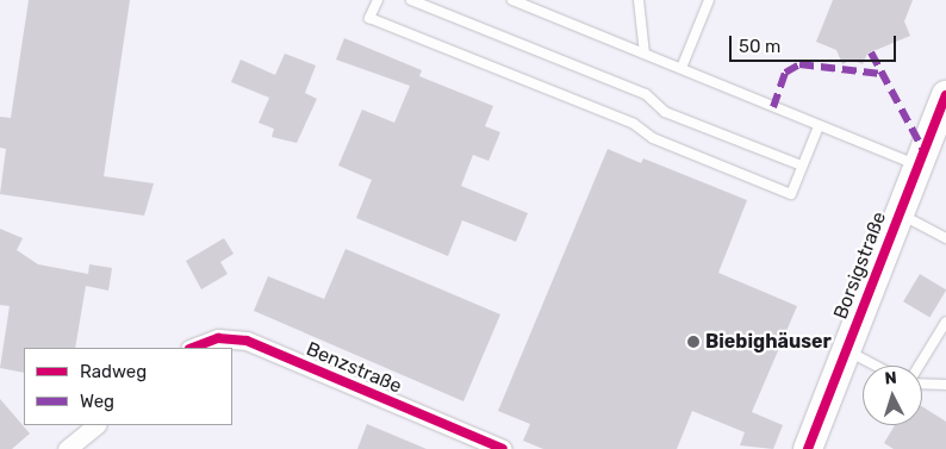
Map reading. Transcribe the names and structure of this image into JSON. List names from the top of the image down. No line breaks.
{"streets":{"main road":["Borsigstraße"],"street":["Benzstraße"]},"places":["Biebighäuser"],"legend":["Radweg","Weg"],"scale_bar":"50 m","north":"top"}
